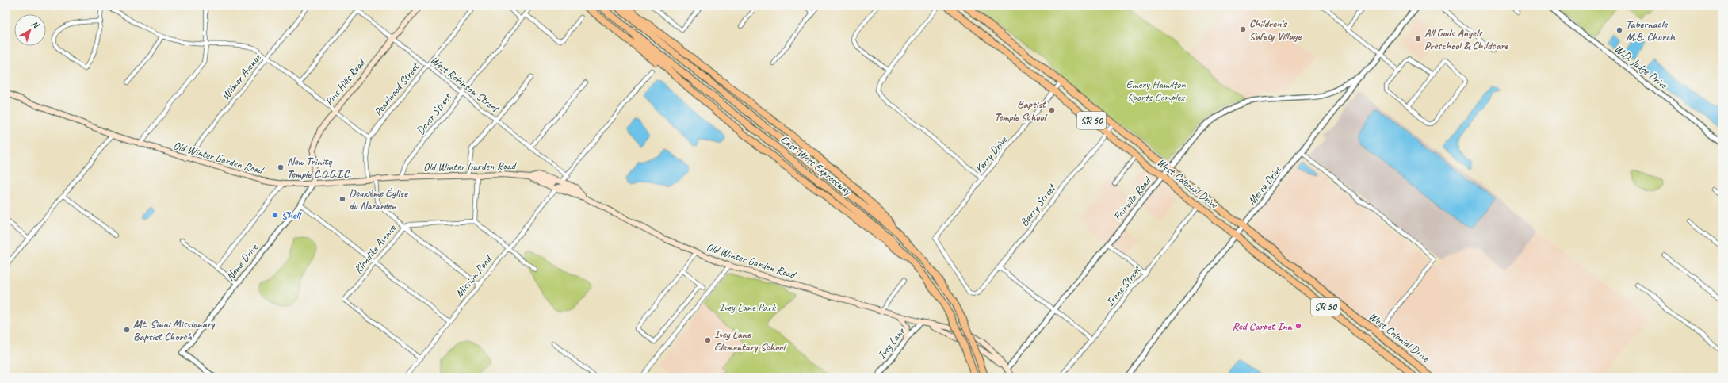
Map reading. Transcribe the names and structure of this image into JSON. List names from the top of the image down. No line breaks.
{"streets":{"highway":["SR 50","East-West Expressway","West Colonial Drive"],"main road":["Pine Hills Road","Old Winter Garden Road"],"street":["W.D. Judge Drive","Wilmer Avenue","West Robinson Street","Pearlwood Street","Dover Street","Kerry Drive","Mercy Drive","Fairvilla Road","Barry Street","Klondike Avenue","Nome Drive","Mission Road","Irene Street","Ivey Lane"]},"crossings":[["Wilmer Avenue","Old Winter Garden Road"],["Pine Hills Road","West Robinson Street"],["Pine Hills Road","Old Winter Garden Road"],["Pine Hills Road","Nome Drive"],["West Robinson Street","Pearlwood Street"],["West Robinson Street","Dover Street"],["Dover Street","Old Winter Garden Road"],["Kerry Drive","West Colonial Drive"],["Kerry Drive","Barry Street"],["Old Winter Garden Road","Fairvilla Road"],["Old Winter Garden Road","Nome Drive"],["Old Winter Garden Road","Mission Road"],["Old Winter Garden Road","Ivey Lane"],["West Colonial Drive","Mercy Drive"],["West Colonial Drive","Fairvilla Road"],["West Colonial Drive","Barry Street"],["West Colonial Drive","Irene Street"],["Mercy Drive","Fairvilla Road"],["Klondike Avenue","Mission Road"]],"parks":["Emery Hamilton Sports Complex","Ivey Lane Park"],"places":["Children's Safety Village","Tabernacle M.B. Church","All Gods Angels Preschool & Childcare","Baptist Temple School","New Trinity Temple C.O.G.I.C.","Deuxième Église du Nazaréen","Shell","Red Carpet Inn","Mt. Sinai Missionary Baptist Church","Ivey Lane Elementary School"],"north":"top right"}
